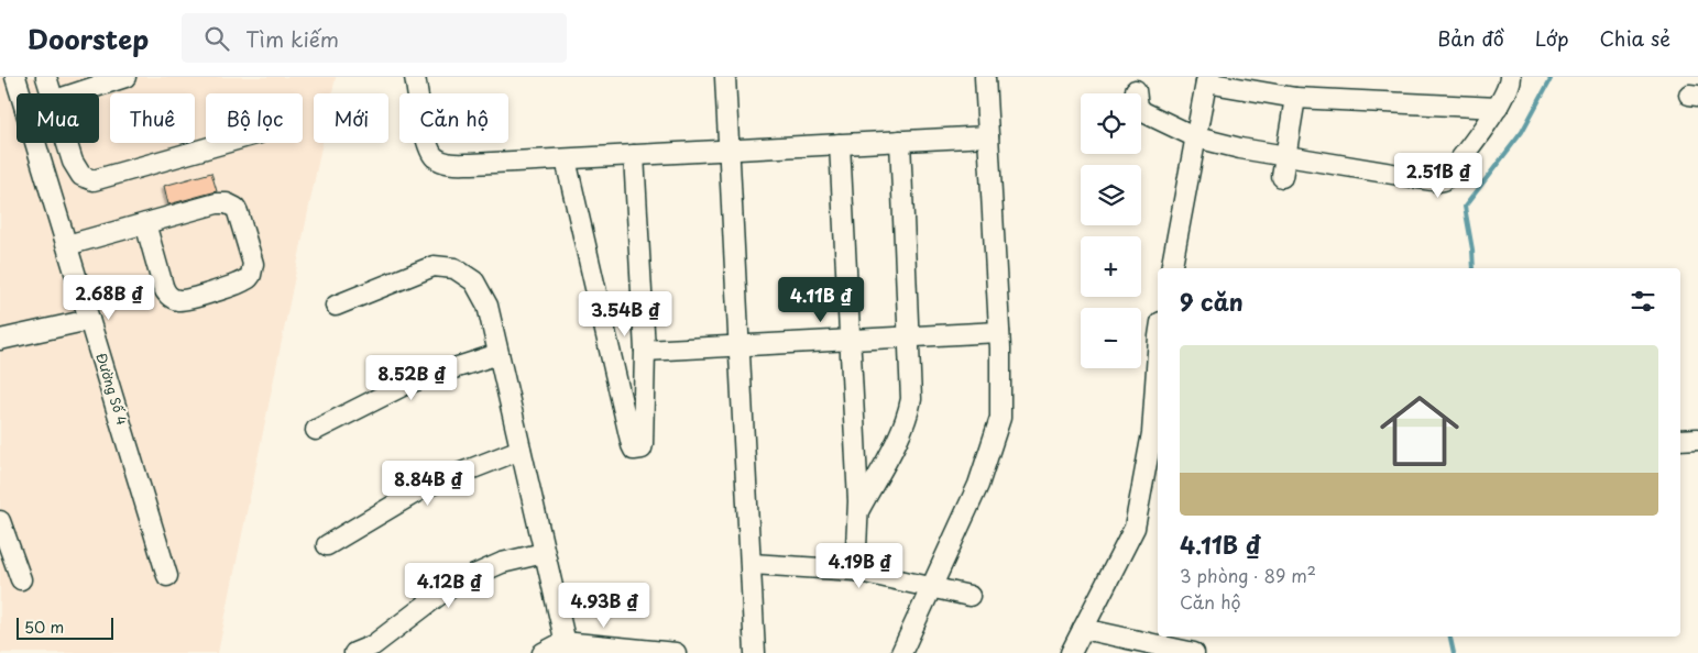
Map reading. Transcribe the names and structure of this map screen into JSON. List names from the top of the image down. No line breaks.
{"streets":{"street":["Đường Số 4"]},"scale_bar":"50 m","page":{"header":"Doorstep","search":"Tìm kiếm","nav":["Bản đồ","Lớp","Chia sẻ"],"map_buttons":["+","−"],"chip":["Mua","Thuê","Bộ lọc","Mới","Căn hộ"],"price":["2.51B ₫","2.68B ₫","4.11B ₫","3.54B ₫","8.52B ₫","8.84B ₫","4.19B ₫","4.12B ₫","4.93B ₫"],"heading":"9 căn","list":[{"name":"4.11B ₫","note":"3 phòng · 89 m² · Căn hộ"}],"scale":"50 m"}}
